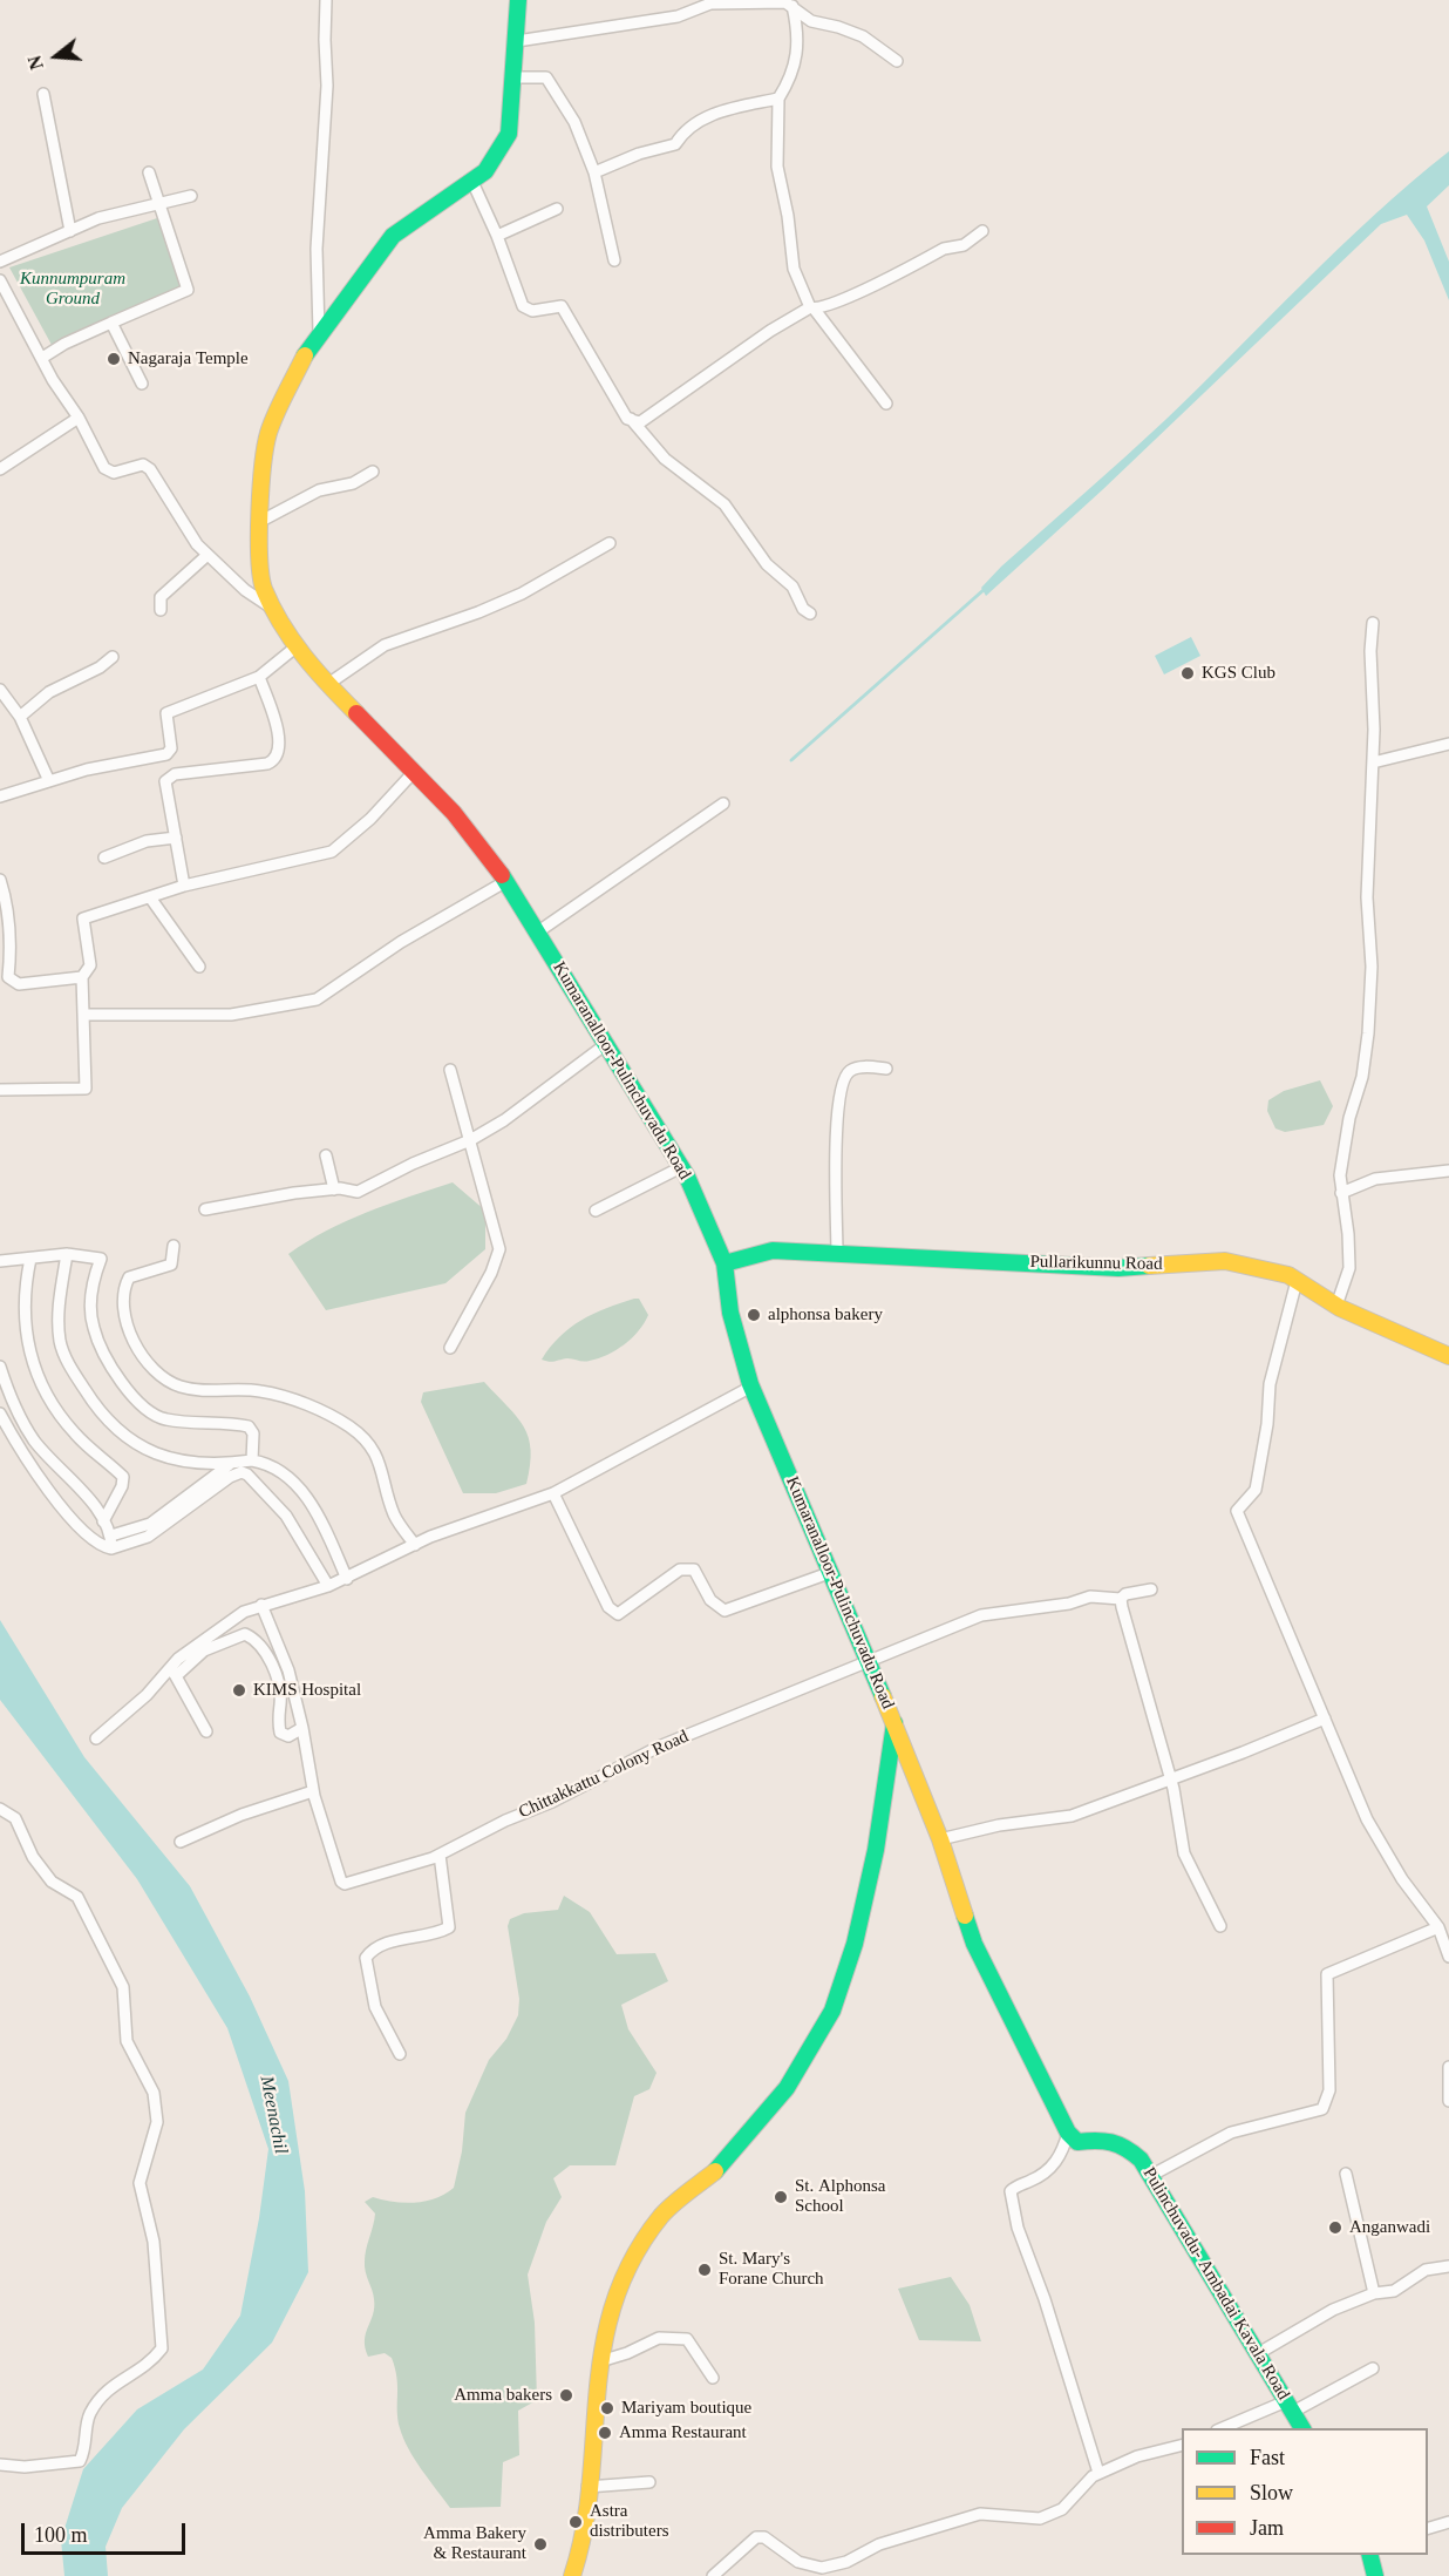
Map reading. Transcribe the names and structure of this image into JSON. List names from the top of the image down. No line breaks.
{"streets":{"main road":["Kumaranalloor-Pulinchuvadu Road","Pullarikunnu Road","Pulinchuvadu- Ambadai Kavala Road"],"street":["Chittakkattu Colony Road"]},"crossings":[["Kumaranalloor-Pulinchuvadu Road","Pullarikunnu Road"],["Kumaranalloor-Pulinchuvadu Road","Chittakkattu Colony Road"]],"water":["Meenachil"],"parks":["Kunnumpuram Ground"],"places":["Nagaraja Temple","KGS Club","alphonsa bakery","KIMS Hospital","St. Alphonsa School","Anganwadi","St. Mary's Forane Church","Amma bakers","Mariyam boutique","Amma Restaurant","Astra distributers","Amma Bakery & Restaurant"],"legend":["Fast","Slow","Jam"],"scale_bar":"100 m","north":"left"}
